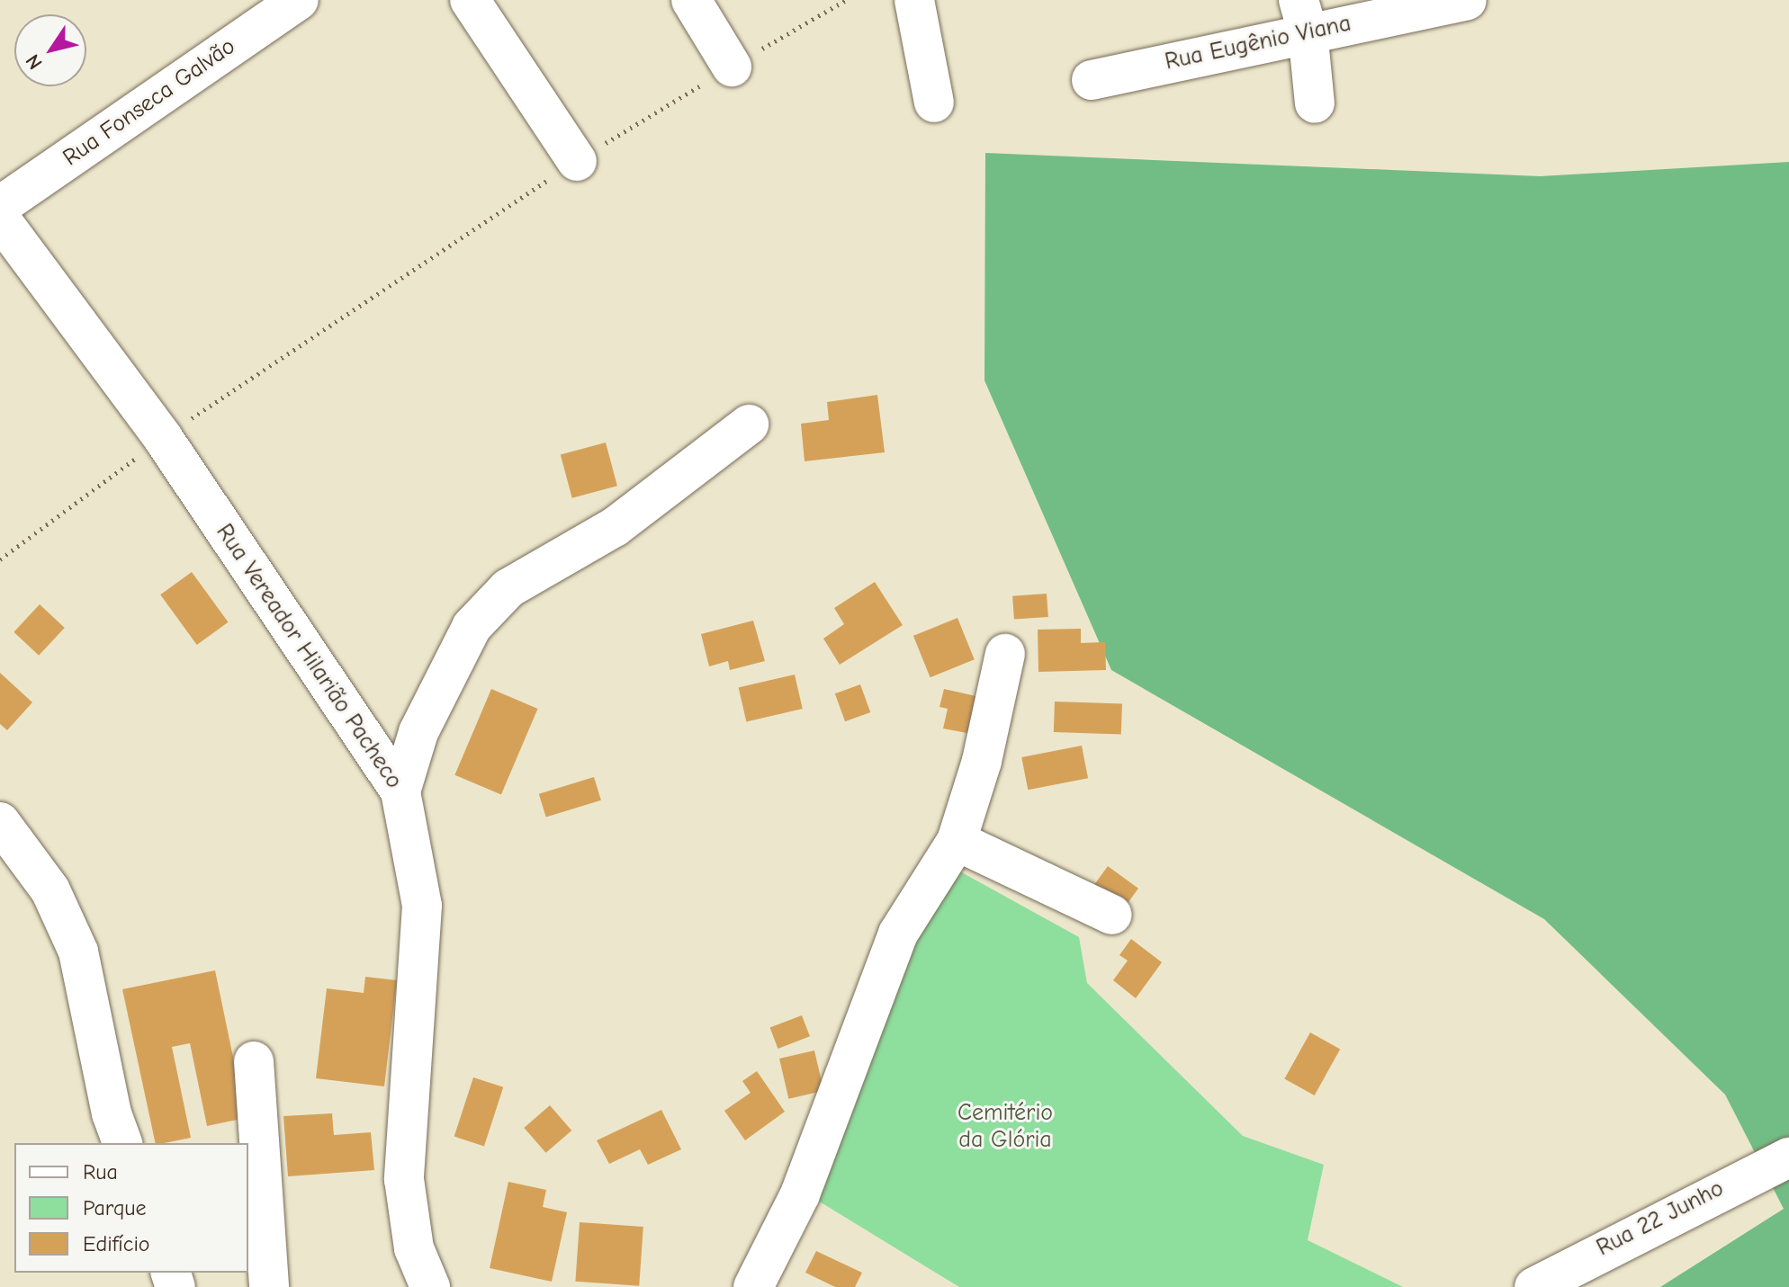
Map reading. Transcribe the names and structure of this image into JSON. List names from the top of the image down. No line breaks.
{"streets":{"street":["Rua Eugênio Viana","Rua Fonseca Galvão","Rua Vereador Hilarião Pacheco","Rua 22 Junho"]},"parks":["Cemitério da Glória"],"legend":["Rua","Parque","Edifício"],"north":"bottom left"}
